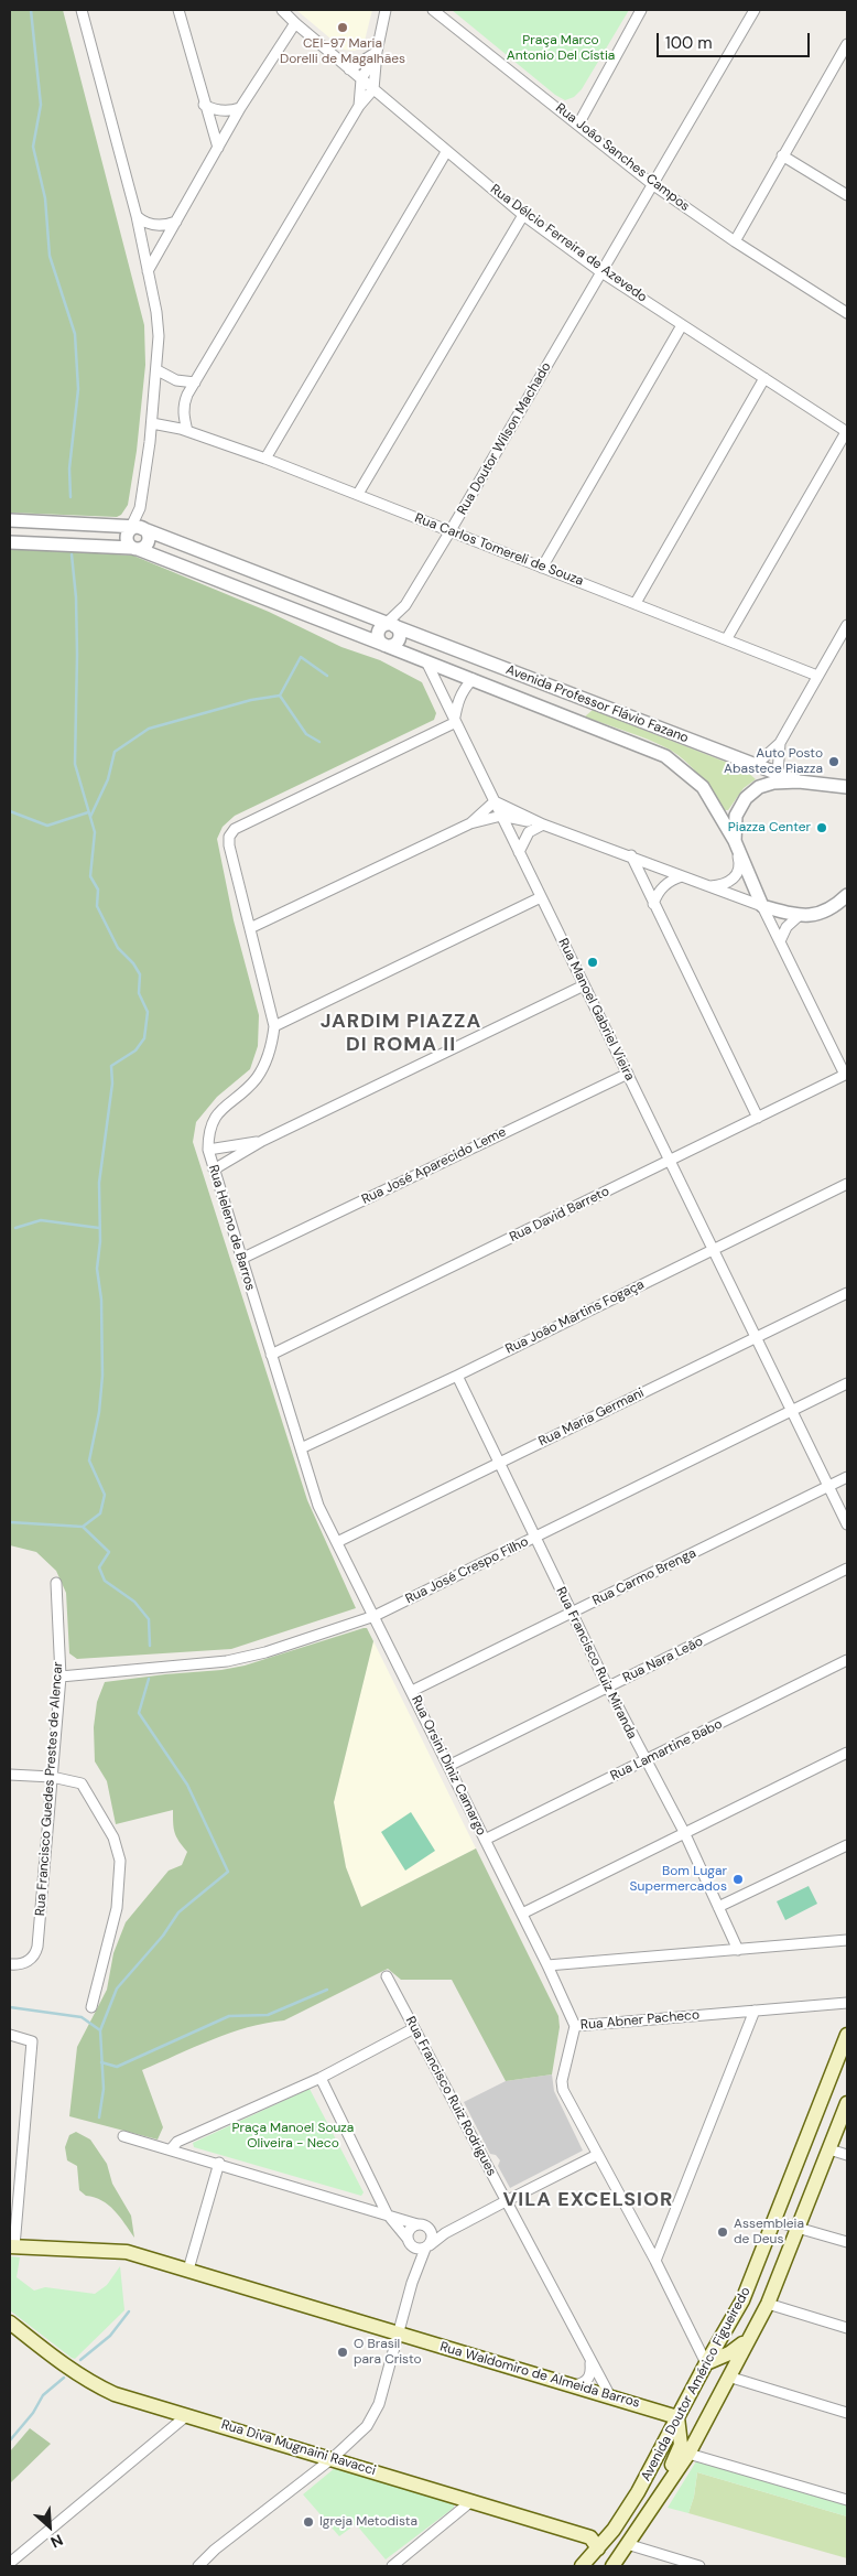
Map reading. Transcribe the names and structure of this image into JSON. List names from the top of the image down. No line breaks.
{"streets":{"main road":["Rua Waldomiro de Almeida Barros","Avenida Doutor Américo Figueiredo","Rua Diva Mugnaini Ravacci"],"street":["Rua João Sanches Campos","Rua Délcio Ferreira de Azevedo","Rua Doutor Wilson Machado","Rua Carlos Tomereli de Souza","Avenida Professor Flávio Fazano","Rua Manoel Gabriel Vieira","Rua José Aparecido Leme","Rua David Barreto","Rua Heleno de Barros","Rua João Martins Fogaça","Rua Maria Germani","Rua José Crespo Filho","Rua Carmo Brenga","Rua Nara Leão","Rua Francisco Ruiz Miranda","Rua Lamartine Babo","Rua Orsini Diniz Camargo","Rua Francisco Guedes Prestes de Alencar","Rua Abner Pacheco","Rua Francisco Ruiz Rodrigues"]},"crossings":[["Rua João Sanches Campos","Rua Doutor Wilson Machado"],["Rua Délcio Ferreira de Azevedo","Rua Doutor Wilson Machado"],["Rua Doutor Wilson Machado","Rua Carlos Tomereli de Souza"],["Rua Doutor Wilson Machado","Avenida Professor Flávio Fazano"],["Avenida Professor Flávio Fazano","Rua Manoel Gabriel Vieira"],["Rua Manoel Gabriel Vieira","Rua José Aparecido Leme"],["Rua Manoel Gabriel Vieira","Rua David Barreto"],["Rua Manoel Gabriel Vieira","Rua Heleno de Barros"],["Rua Manoel Gabriel Vieira","Rua João Martins Fogaça"],["Rua Manoel Gabriel Vieira","Rua Maria Germani"],["Rua Manoel Gabriel Vieira","Rua José Crespo Filho"],["Rua Manoel Gabriel Vieira","Rua Carmo Brenga"],["Rua José Aparecido Leme","Rua Heleno de Barros"],["Rua David Barreto","Rua Heleno de Barros"],["Rua Heleno de Barros","Rua João Martins Fogaça"],["Rua Heleno de Barros","Rua Orsini Diniz Camargo"],["Rua João Martins Fogaça","Rua Francisco Ruiz Miranda"],["Rua Maria Germani","Rua Francisco Ruiz Miranda"],["Rua Maria Germani","Rua Orsini Diniz Camargo"],["Rua José Crespo Filho","Rua Francisco Ruiz Miranda"],["Rua José Crespo Filho","Rua Orsini Diniz Camargo"],["Rua José Crespo Filho","Rua Francisco Guedes Prestes de Alencar"],["Rua Carmo Brenga","Rua Francisco Ruiz Miranda"],["Rua Carmo Brenga","Rua Orsini Diniz Camargo"],["Rua Nara Leão","Rua Francisco Ruiz Miranda"],["Rua Nara Leão","Rua Orsini Diniz Camargo"],["Rua Francisco Ruiz Miranda","Rua Lamartine Babo"],["Rua Lamartine Babo","Rua Orsini Diniz Camargo"],["Rua Orsini Diniz Camargo","Rua Abner Pacheco"],["Rua Abner Pacheco","Avenida Doutor Américo Figueiredo"],["Rua Francisco Ruiz Rodrigues","Rua Waldomiro de Almeida Barros"],["Rua Waldomiro de Almeida Barros","Avenida Doutor Américo Figueiredo"],["Avenida Doutor Américo Figueiredo","Rua Diva Mugnaini Ravacci"]],"districts":["JARDIM PIAZZA DI ROMA II","VILA EXCELSIOR"],"parks":["Praça Marco Antonio Del Cístia","Praça Manoel Souza Oliveira - Neco"],"places":["CEI-97 Maria Dorelli de Magalhães","Auto Posto Abastece Piazza","Piazza Center","ㅤ","Bom Lugar Supermercados","Assembleia de Deus","O Brasil para Cristo","Igreja Metodista"],"scale_bar":"100 m","north":"bottom right"}
